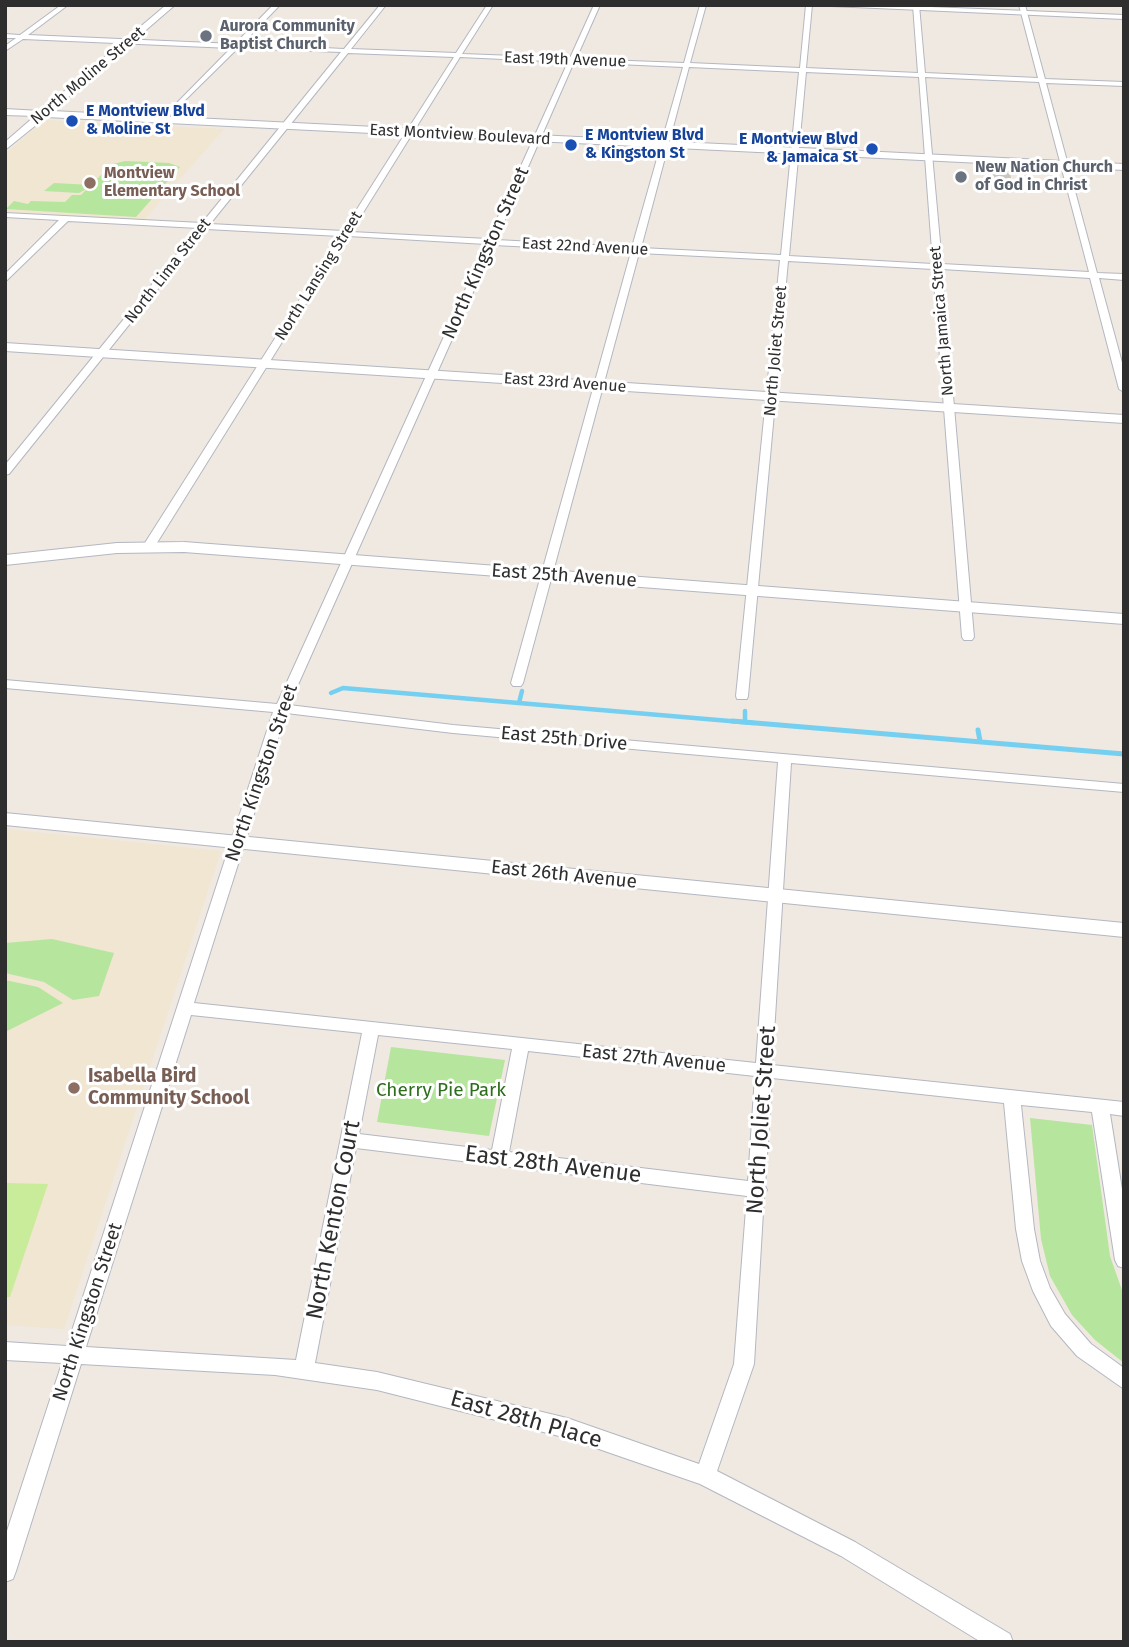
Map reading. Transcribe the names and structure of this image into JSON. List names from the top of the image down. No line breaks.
{"streets":{"street":["East 19th Avenue","North Moline Street","East Montview Boulevard","East 22nd Avenue","North Kingston Street","North Lima Street","North Lansing Street","North Jamaica Street","North Joliet Street","East 23rd Avenue","East 25th Avenue","East 25th Drive","East 26th Avenue","East 27th Avenue","East 28th Avenue","North Kenton Court","East 28th Place"]},"crossings":[["East 19th Avenue","North Moline Street"],["East 19th Avenue","North Kingston Street"],["East 19th Avenue","North Lima Street"],["East 19th Avenue","North Lansing Street"],["East 19th Avenue","North Jamaica Street"],["East 19th Avenue","North Joliet Street"],["North Moline Street","East Montview Boulevard"],["East Montview Boulevard","North Kingston Street"],["East Montview Boulevard","North Lima Street"],["East Montview Boulevard","North Lansing Street"],["East Montview Boulevard","North Jamaica Street"],["East Montview Boulevard","North Joliet Street"],["East 22nd Avenue","North Kingston Street"],["East 22nd Avenue","North Lima Street"],["East 22nd Avenue","North Lansing Street"],["East 22nd Avenue","North Jamaica Street"],["East 22nd Avenue","North Joliet Street"],["North Kingston Street","East 23rd Avenue"],["North Kingston Street","East 25th Avenue"],["North Kingston Street","East 25th Drive"],["North Kingston Street","East 26th Avenue"],["North Kingston Street","East 27th Avenue"],["North Kingston Street","East 28th Place"],["North Lima Street","East 23rd Avenue"],["North Lansing Street","East 23rd Avenue"],["North Lansing Street","East 25th Avenue"],["North Jamaica Street","East 23rd Avenue"],["North Jamaica Street","East 25th Avenue"],["North Joliet Street","East 23rd Avenue"],["North Joliet Street","East 25th Avenue"],["North Joliet Street","East 25th Drive"],["North Joliet Street","East 26th Avenue"],["North Joliet Street","East 27th Avenue"],["North Joliet Street","East 28th Avenue"],["North Joliet Street","East 28th Place"],["East 27th Avenue","North Kenton Court"],["East 28th Avenue","North Kenton Court"],["North Kenton Court","East 28th Place"]],"parks":["Cherry Pie Park"],"places":["Aurora Community Baptist Church","E Montview Blvd & Moline St","E Montview Blvd & Kingston St","E Montview Blvd & Jamaica St","New Nation Church of God in Christ","Montview Elementary School","Isabella Bird Community School"]}
